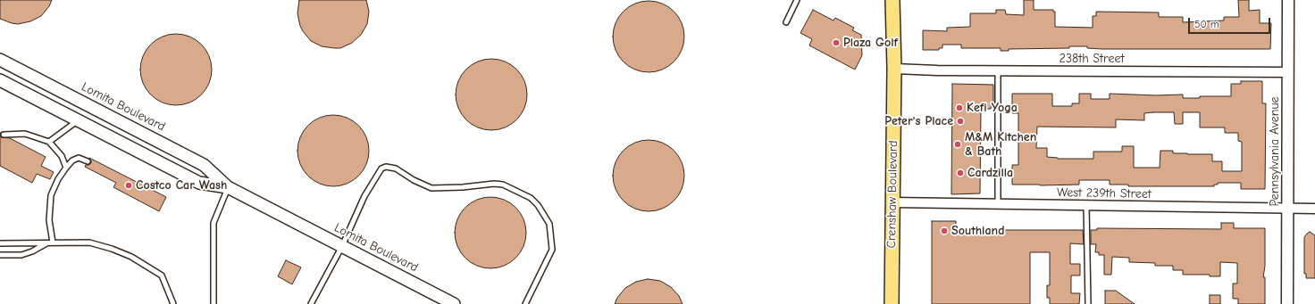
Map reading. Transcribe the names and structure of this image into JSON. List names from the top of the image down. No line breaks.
{"streets":{"main road":["Lomita Boulevard","Crenshaw Boulevard"],"street":["238th Street","Pennsylvania Avenue","West 239th Street"]},"crossings":[["238th Street","Pennsylvania Avenue"],["238th Street","Crenshaw Boulevard"],["Pennsylvania Avenue","West 239th Street"],["West 239th Street","Crenshaw Boulevard"]],"places":["Plaza Golf","Kefi Yoga","Peter's Place","M&M Kitchen & Bath","Cardzilla","Costco Car Wash","Southland"],"scale_bar":"50 m"}
